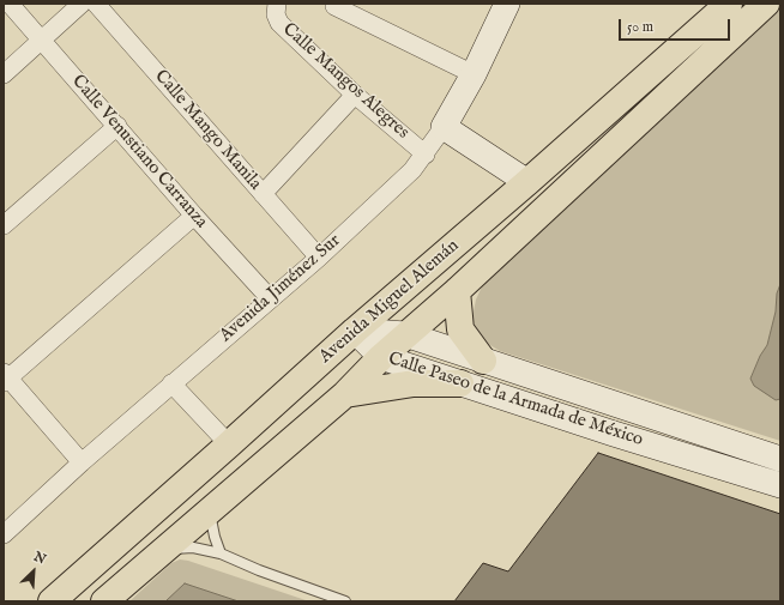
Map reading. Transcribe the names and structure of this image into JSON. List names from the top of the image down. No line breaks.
{"streets":{"main road":["Avenida Jiménez Sur","Avenida Miguel Alemán","Calle Paseo de la Armada de México"],"street":["Calle Mangos Alegres","Calle Mango Manila","Calle Venustiano Carranza"]},"crossings":[["Calle Mangos Alegres","Avenida Jiménez Sur"],["Calle Mango Manila","Avenida Jiménez Sur"],["Calle Venustiano Carranza","Avenida Jiménez Sur"],["Avenida Miguel Alemán","Calle Paseo de la Armada de México"]],"scale_bar":"50 m","north":"top right"}
